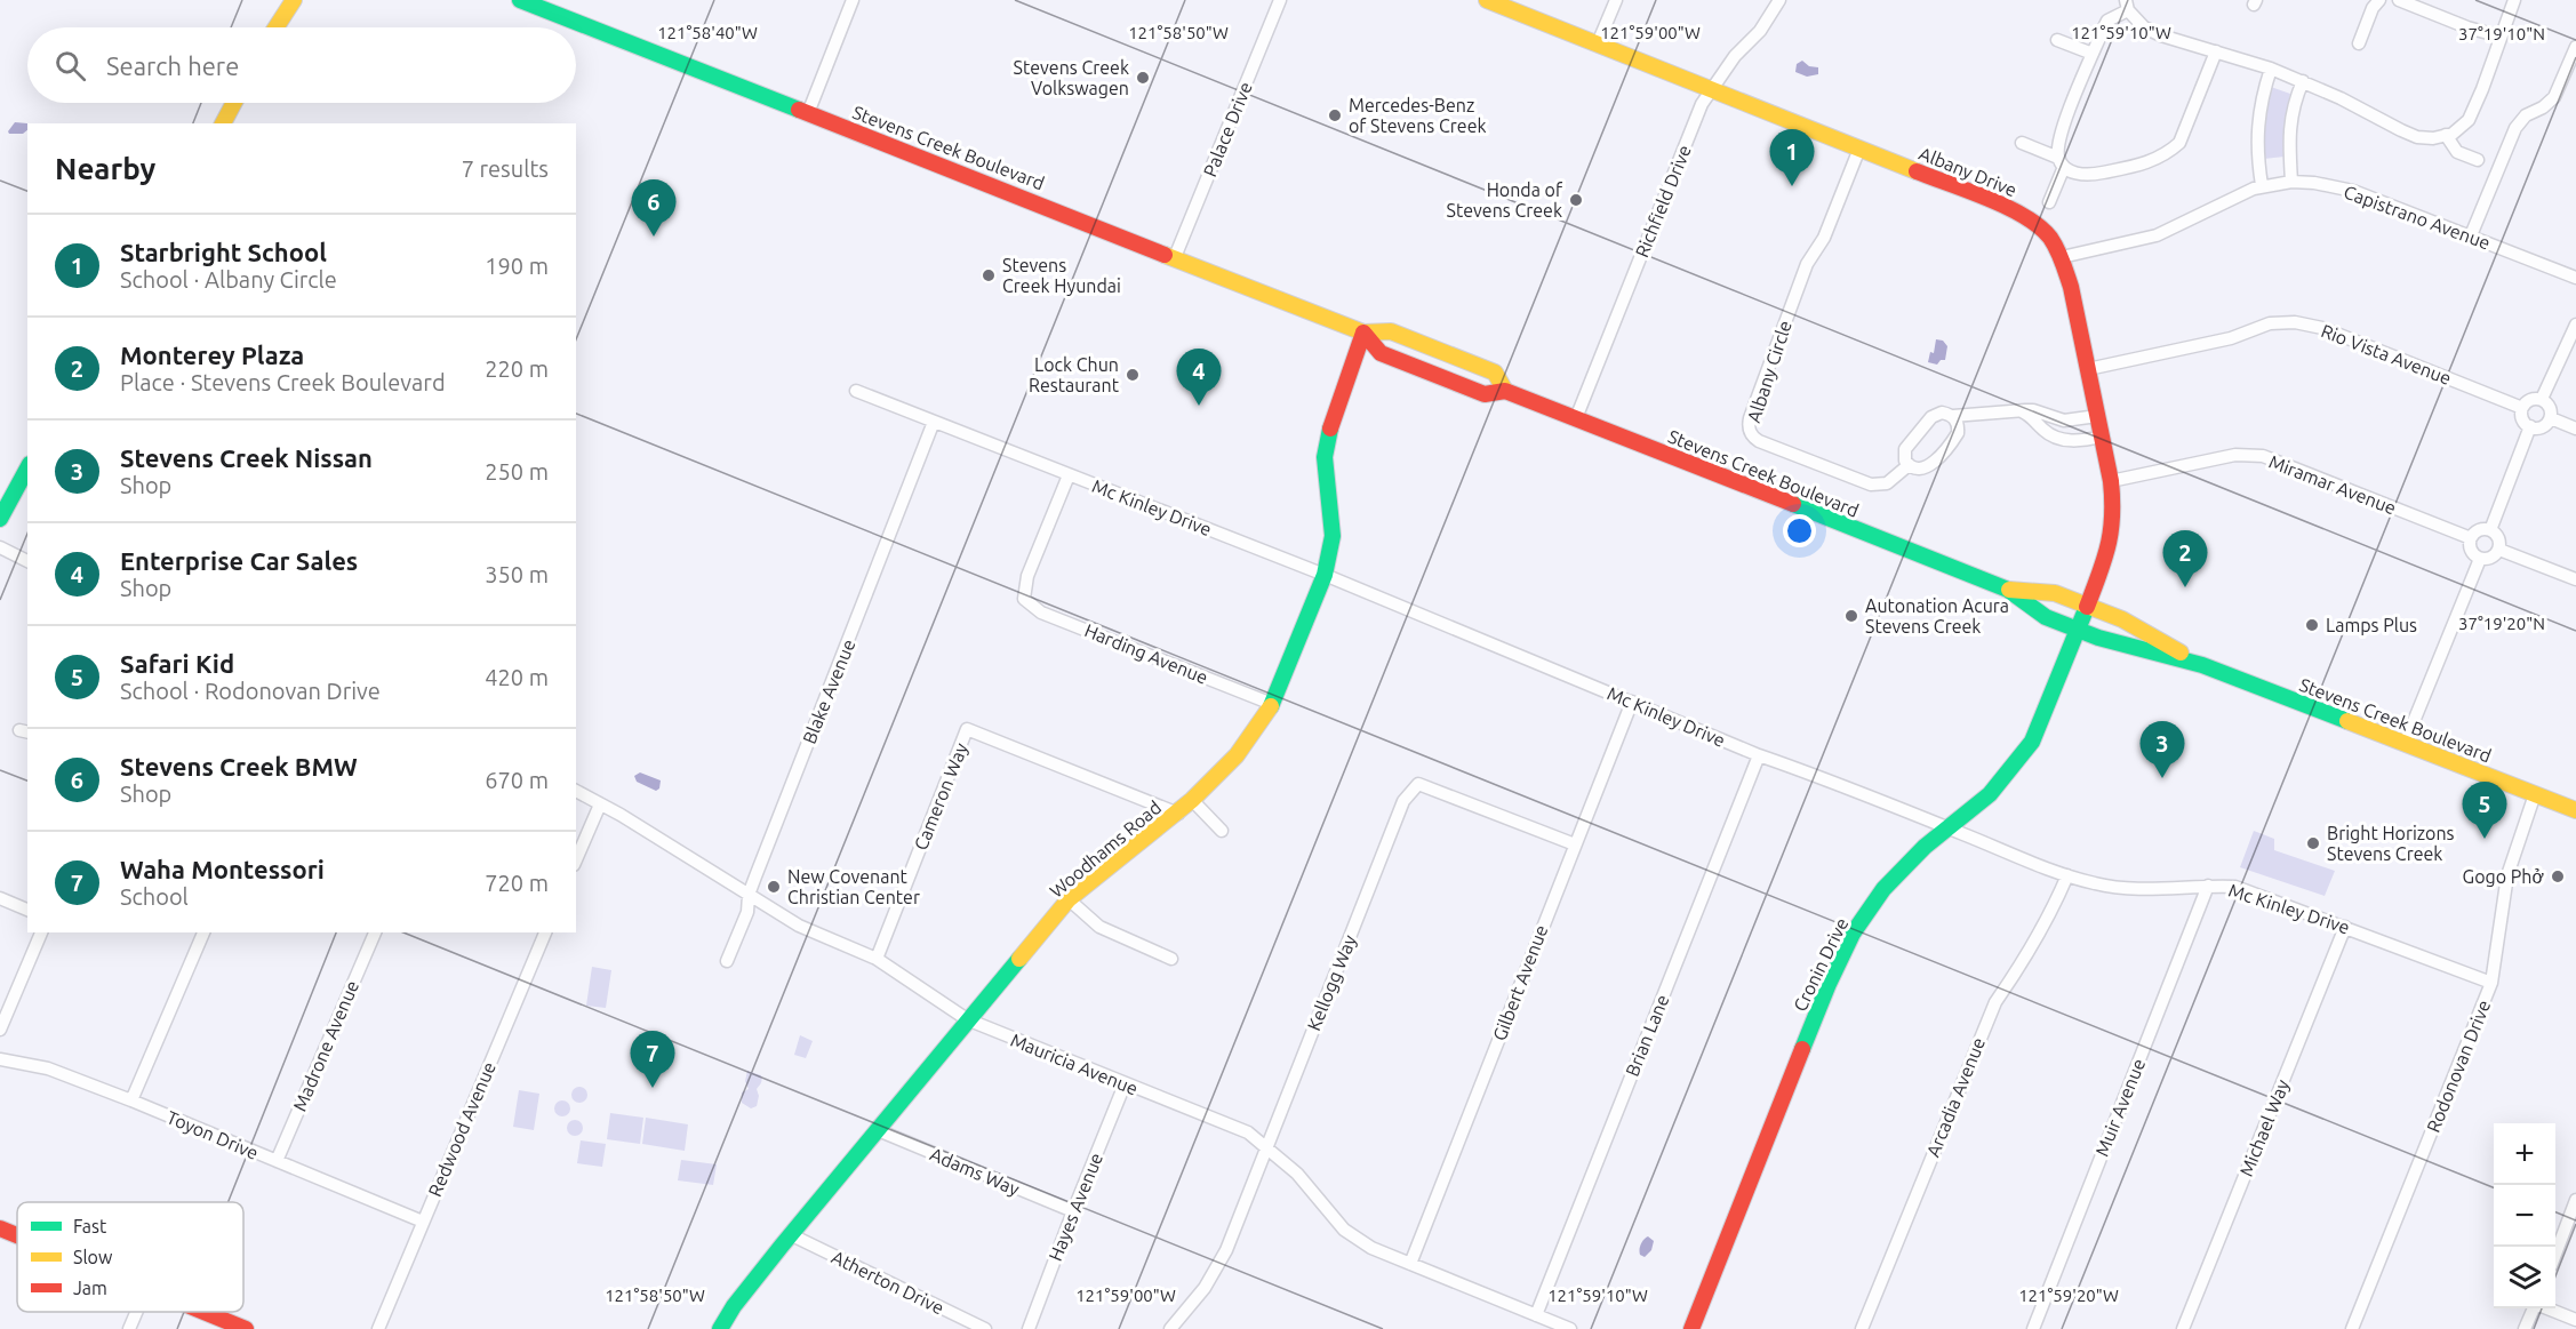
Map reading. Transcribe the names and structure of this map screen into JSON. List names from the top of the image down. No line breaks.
{"streets":{"street":["Palace Drive","Stevens Creek Boulevard","Albany Drive","Richfield Drive","Capistrano Avenue","Rio Vista Avenue","Albany Circle","Miramar Avenue","Mc Kinley Drive","Harding Avenue","Blake Avenue","Cameron Way","Woodhams Road","Cronin Drive","Kellogg Way","Gilbert Avenue","Brian Lane","Madrone Avenue","Mauricia Avenue","Rodonovan Drive","Arcadia Avenue","Muir Avenue","Michael Way","Redwood Avenue","Toyon Drive","Adams Way","Hayes Avenue","Atherton Drive"]},"crossings":[["Palace Drive","Stevens Creek Boulevard"],["Stevens Creek Boulevard","Albany Drive"],["Stevens Creek Boulevard","Richfield Drive"],["Stevens Creek Boulevard","Woodhams Road"],["Stevens Creek Boulevard","Cronin Drive"],["Stevens Creek Boulevard","Rodonovan Drive"],["Albany Drive","Richfield Drive"],["Albany Drive","Capistrano Avenue"],["Albany Drive","Rio Vista Avenue"],["Albany Drive","Albany Circle"],["Albany Drive","Miramar Avenue"],["Albany Drive","Cronin Drive"],["Mc Kinley Drive","Harding Avenue"],["Mc Kinley Drive","Blake Avenue"],["Mc Kinley Drive","Woodhams Road"],["Mc Kinley Drive","Cronin Drive"],["Mc Kinley Drive","Gilbert Avenue"],["Mc Kinley Drive","Brian Lane"],["Mc Kinley Drive","Rodonovan Drive"],["Mc Kinley Drive","Arcadia Avenue"],["Mc Kinley Drive","Muir Avenue"],["Mc Kinley Drive","Michael Way"],["Harding Avenue","Woodhams Road"],["Blake Avenue","Mauricia Avenue"],["Cameron Way","Woodhams Road"],["Cameron Way","Mauricia Avenue"],["Woodhams Road","Mauricia Avenue"],["Woodhams Road","Adams Way"],["Woodhams Road","Atherton Drive"],["Kellogg Way","Gilbert Avenue"],["Kellogg Way","Mauricia Avenue"],["Gilbert Avenue","Mauricia Avenue"],["Brian Lane","Mauricia Avenue"],["Madrone Avenue","Toyon Drive"],["Mauricia Avenue","Hayes Avenue"],["Redwood Avenue","Toyon Drive"],["Adams Way","Hayes Avenue"]],"places":["Stevens Creek Volkswagen","Mercedes-Benz of Stevens Creek","Honda of Stevens Creek","Stevens Creek Hyundai","Lock Chun Restaurant","Autonation Acura Stevens Creek","Lamps Plus","Bright Horizons Stevens Creek","Gogo Phở","New Covenant Christian Center"],"legend":["Fast","Slow","Jam"],"page":{"search":"Search here","heading":["Nearby","7 results"],"pins":["1","6","4","2","3","5","7"],"list":[{"mark":"1","name":"Starbright School","note":"School · Albany Circle","value":"190 m"},{"mark":"2","name":"Monterey Plaza","note":"Place · Stevens Creek Boulevard","value":"220 m"},{"mark":"3","name":"Stevens Creek Nissan","note":"Shop","value":"250 m"},{"mark":"4","name":"Enterprise Car Sales","note":"Shop","value":"350 m"},{"mark":"5","name":"Safari Kid","note":"School · Rodonovan Drive","value":"420 m"},{"mark":"6","name":"Stevens Creek BMW","note":"Shop","value":"670 m"},{"mark":"7","name":"Waha Montessori","note":"School","value":"720 m"}],"map_buttons":["+","−"]},"coordinates":["121°58'40\"W","121°58'50\"W","121°59'00\"W","121°59'10\"W","37°19'10\"N","37°19'20\"N","121°59'20\"W"]}
